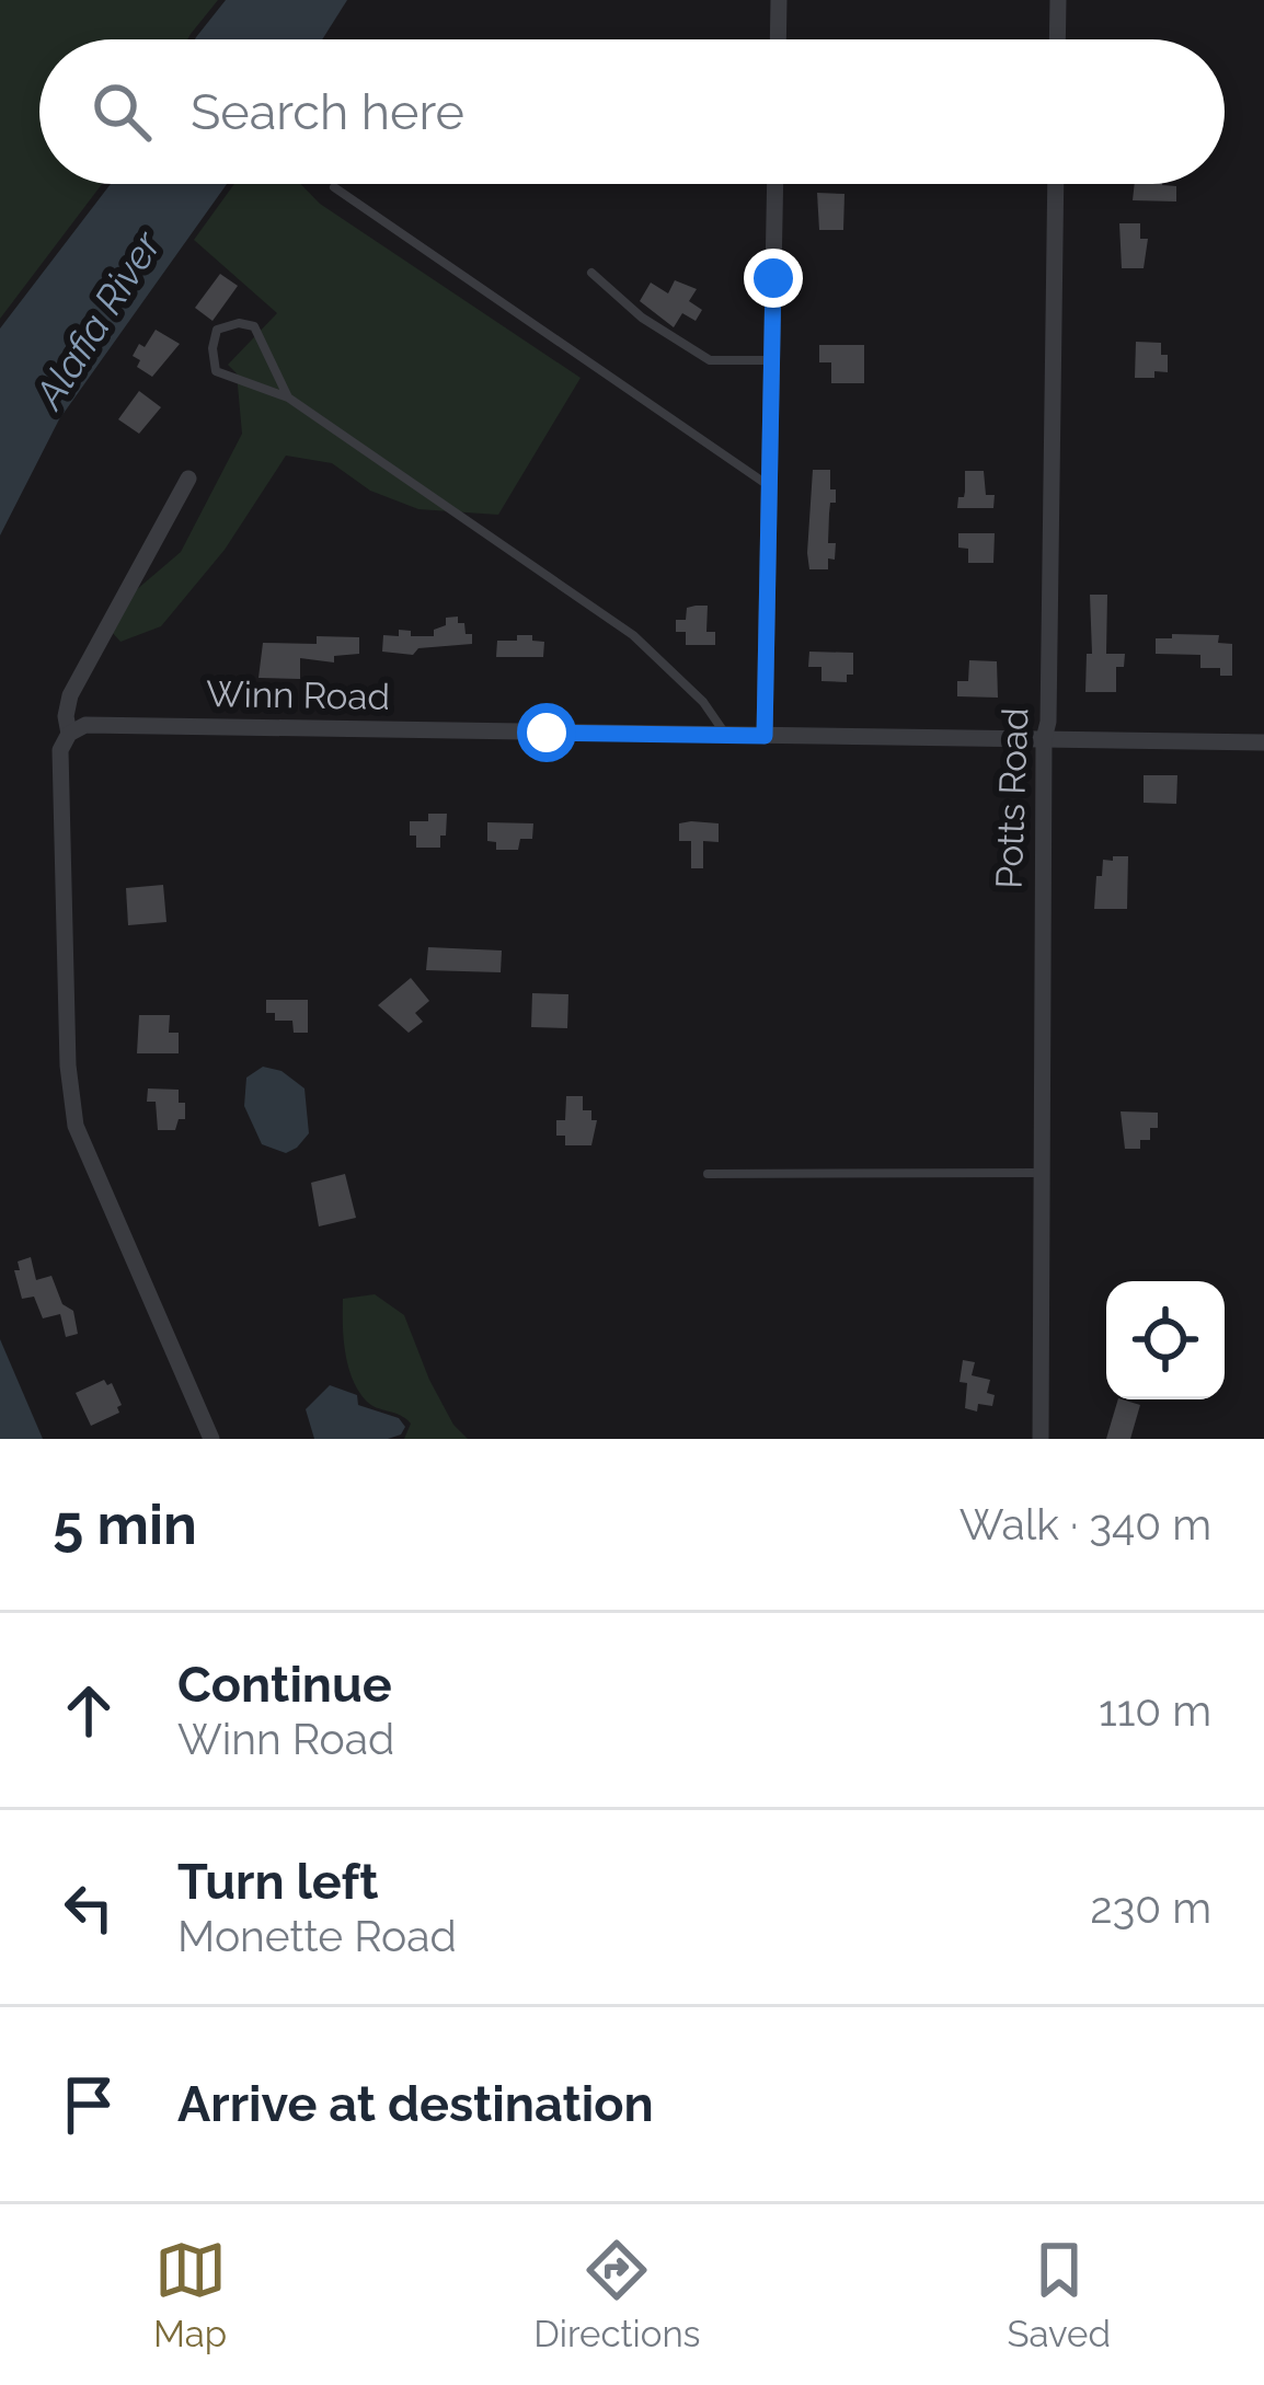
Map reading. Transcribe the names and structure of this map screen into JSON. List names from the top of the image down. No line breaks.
{"streets":{"street":["Winn Road","Potts Road"]},"crossings":[["Winn Road","Potts Road"]],"water":["Alafia River"],"page":{"search":"Search here","heading":["5 min","Walk · 340 m"],"list":[["Continue","Winn Road","110 m"],["Turn left","Monette Road","230 m"],"Arrive at destination"],"nav":["Map","Directions","Saved"]}}
